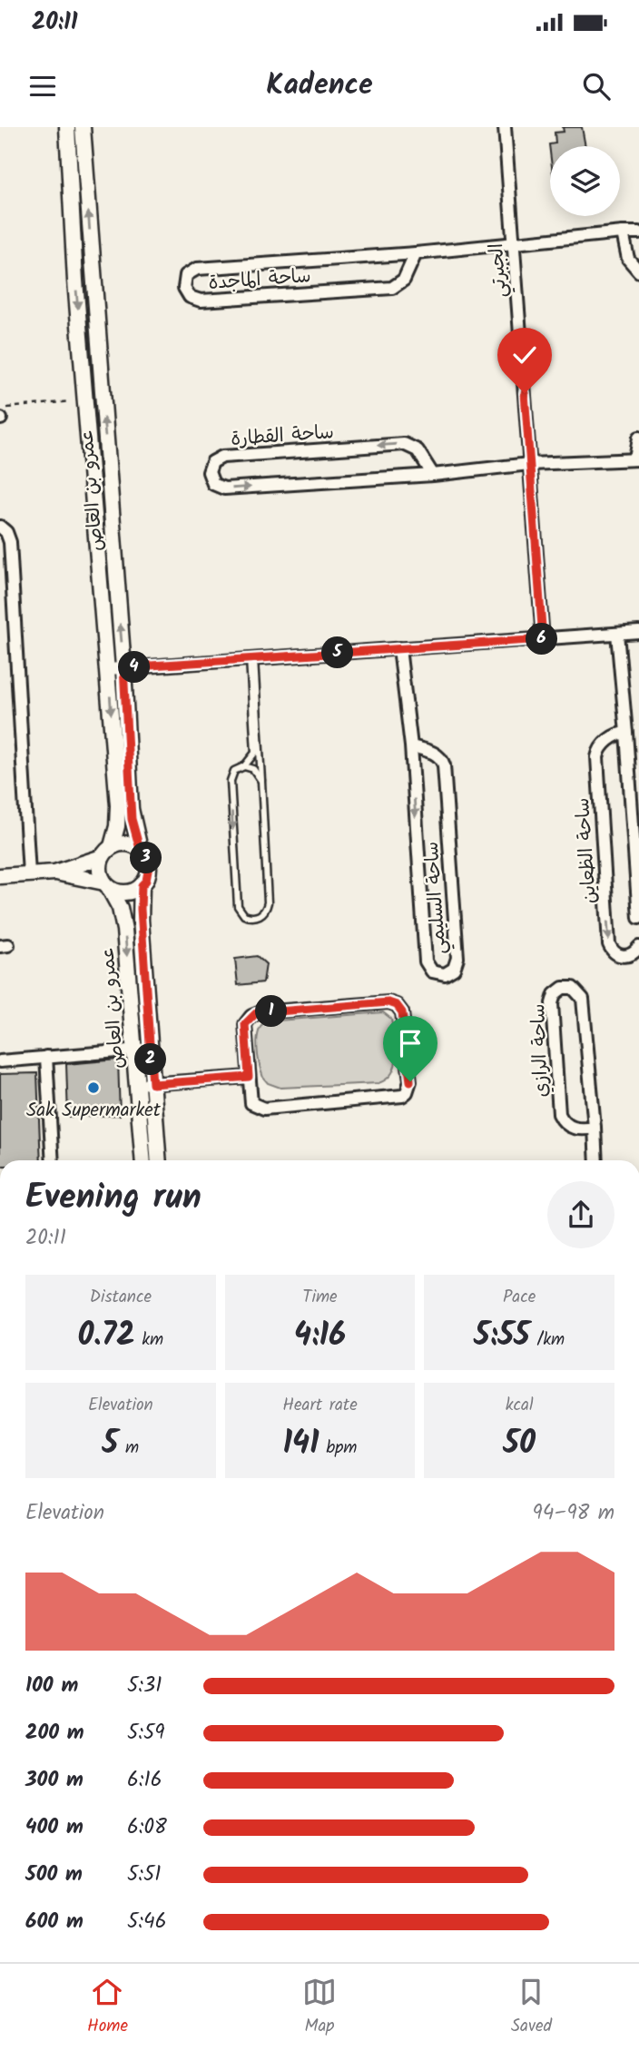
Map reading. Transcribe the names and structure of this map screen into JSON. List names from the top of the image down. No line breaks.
{"streets":{"street":["الجبرتي","ساحة الماجدة","ساحة القطارة","عمرو بن العاص","ساحة الظعاين","ساحة السليمي","ساحة الرازي"]},"crossings":[["الجبرتي","ساحة الماجدة"],["الجبرتي","ساحة القطارة"]],"places":["Sak Supermarket"],"page":{"status":"20:11","header":"Kadence","pins":["6","5","4","3","1","2"],"heading":["Evening run","20:11"],"stats":[["Distance","0.72 km"],["Time","4:16"],["Pace","5:55 /km"],["Elevation","5 m"],["Heart rate","141 bpm"],["kcal","50"]],"chart":["Elevation","94–98 m"],"list":[{"name":"100 m","note":"5:31"},{"name":"200 m","note":"5:59"},{"name":"300 m","note":"6:16"},{"name":"400 m","note":"6:08"},{"name":"500 m","note":"5:51"},{"name":"600 m","note":"5:46"}],"tabs":["Home","Map","Saved"]}}
